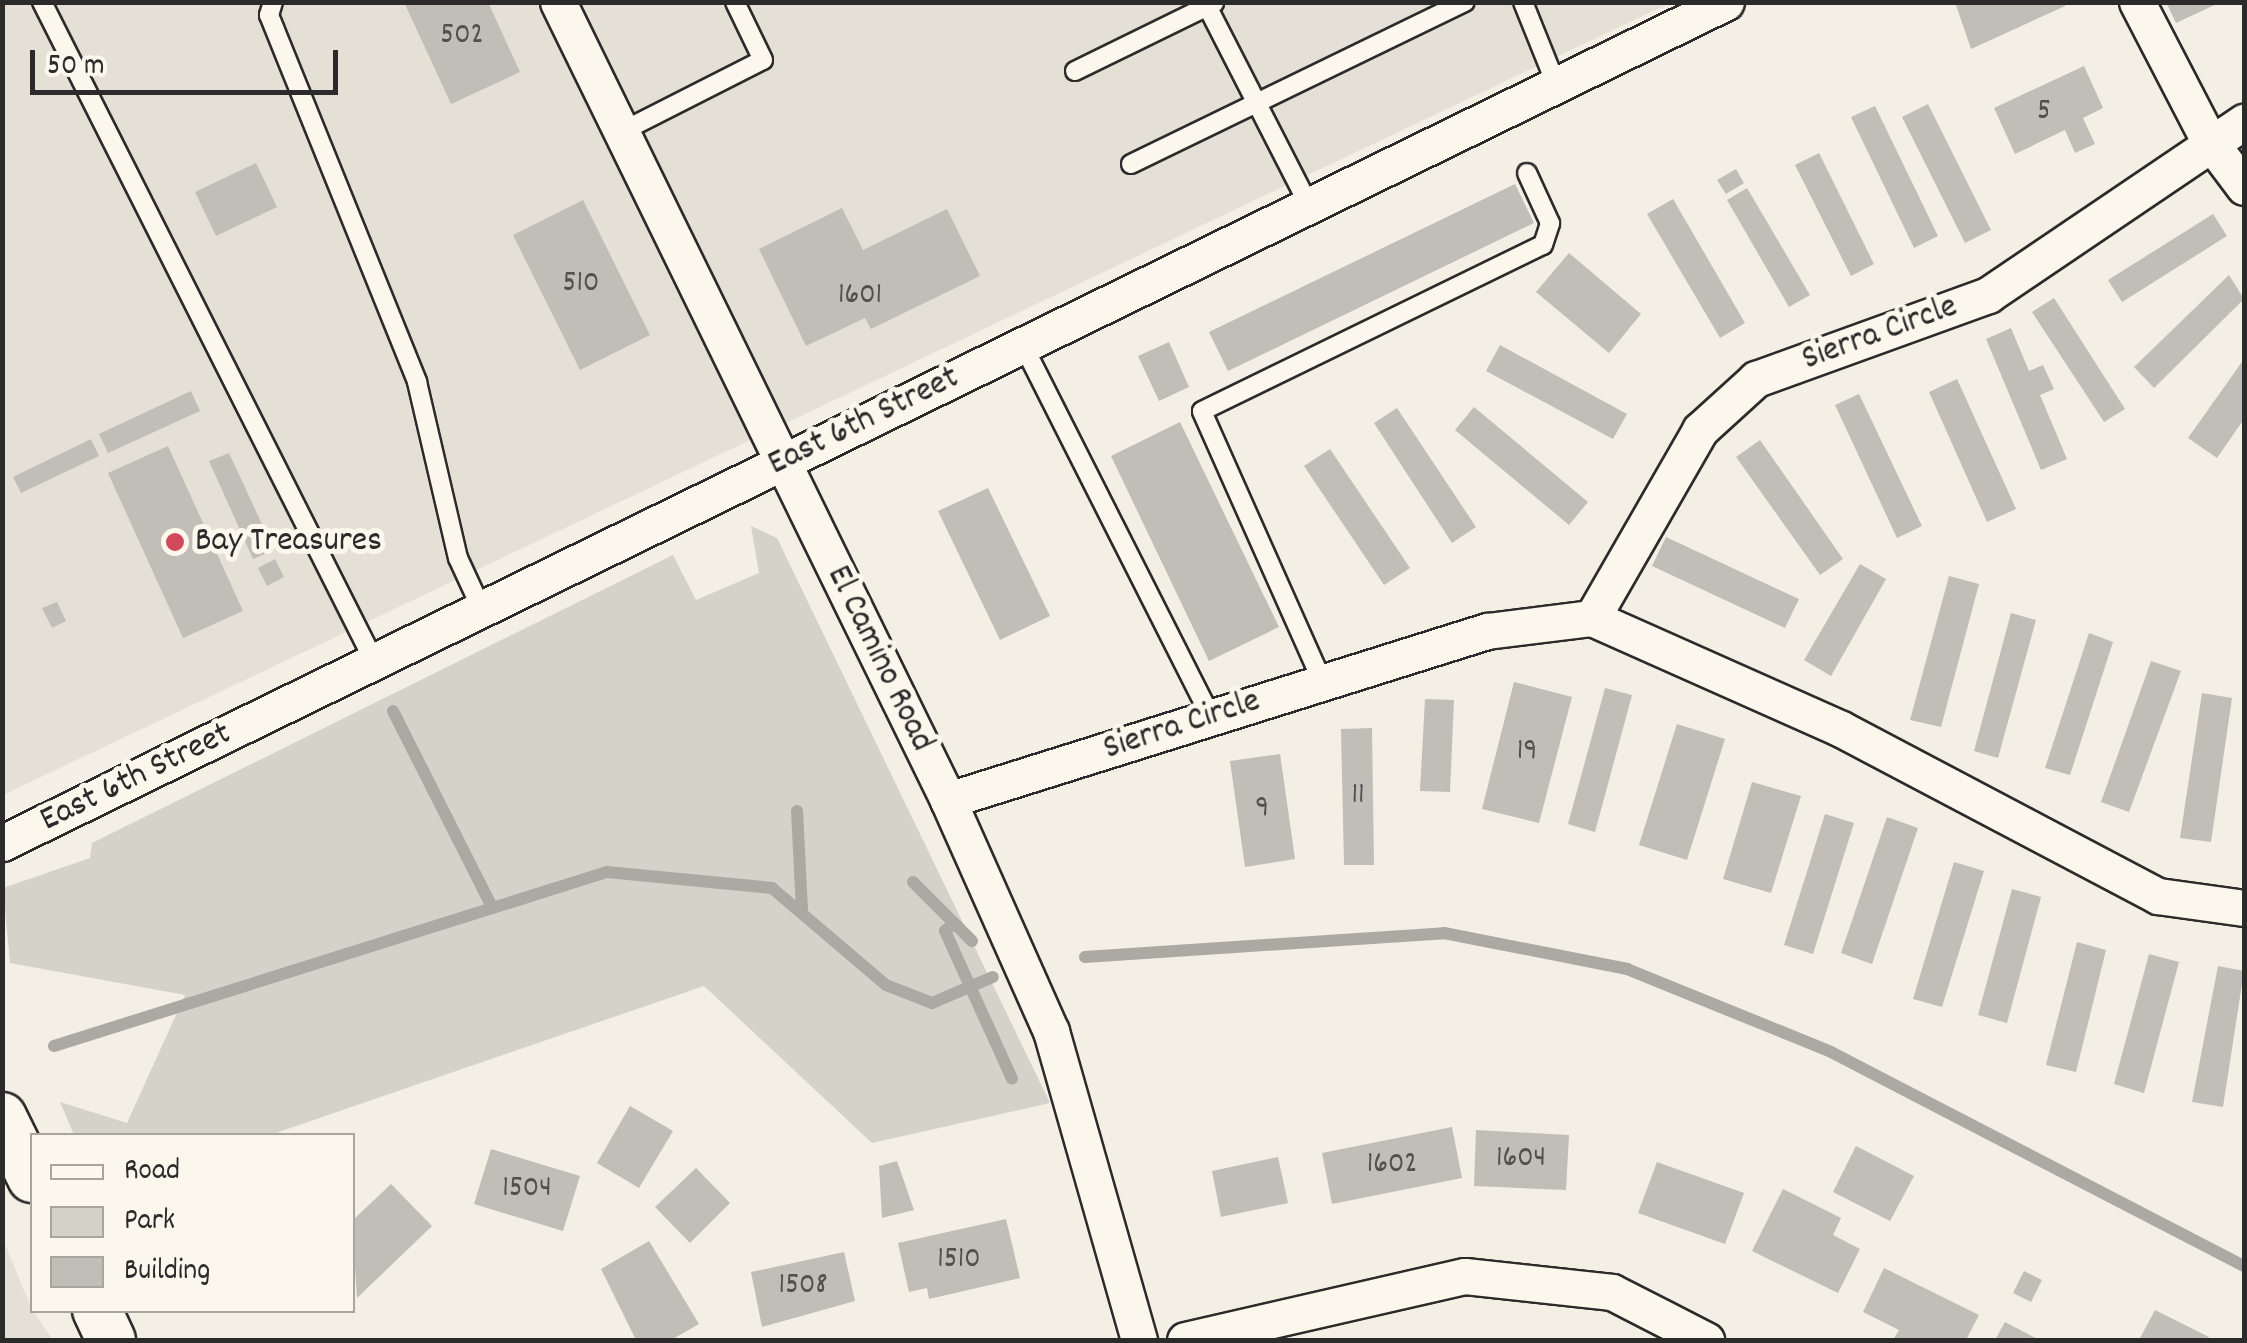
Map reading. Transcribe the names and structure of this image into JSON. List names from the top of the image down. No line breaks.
{"streets":{"street":["Sierra Circle","East 6th Street","El Camino Road"]},"crossings":[["Sierra Circle","El Camino Road"],["East 6th Street","El Camino Road"]],"places":["Bay Treasures"],"house_numbers":["502","5","510","1601","19","11","9","1604","1602","1504","1510","1508"],"legend":["Road","Park","Building"],"scale_bar":"50 m"}
